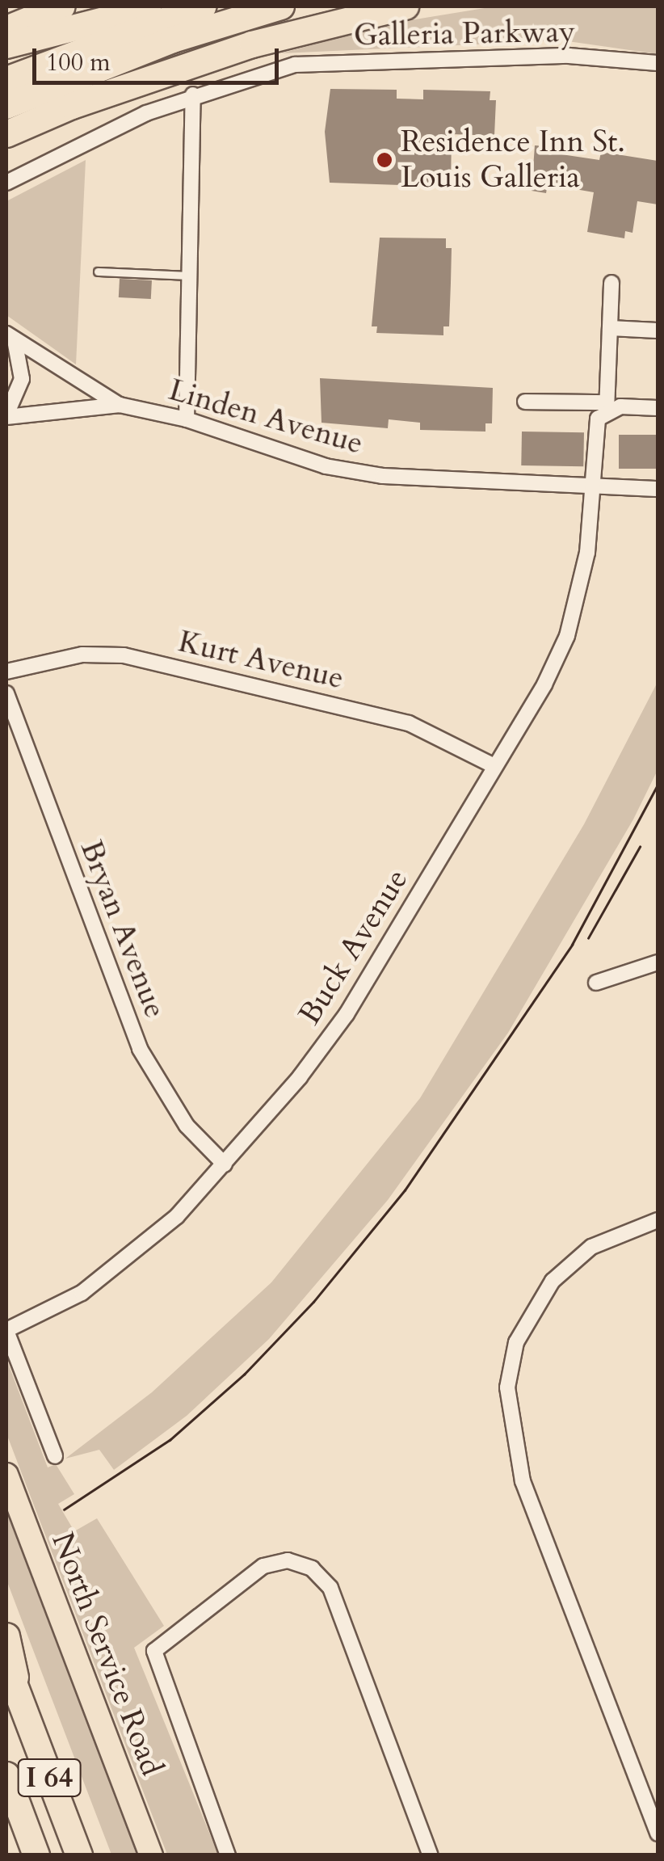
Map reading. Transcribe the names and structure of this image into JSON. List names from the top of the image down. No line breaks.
{"streets":{"highway":["I 64"],"main road":["North Service Road"],"street":["Galleria Parkway","Linden Avenue","Kurt Avenue","Bryan Avenue","Buck Avenue"]},"crossings":[["Linden Avenue","Buck Avenue"],["Kurt Avenue","Buck Avenue"],["Bryan Avenue","Buck Avenue"]],"places":["Residence Inn St. Louis Galleria"],"scale_bar":"100 m"}
